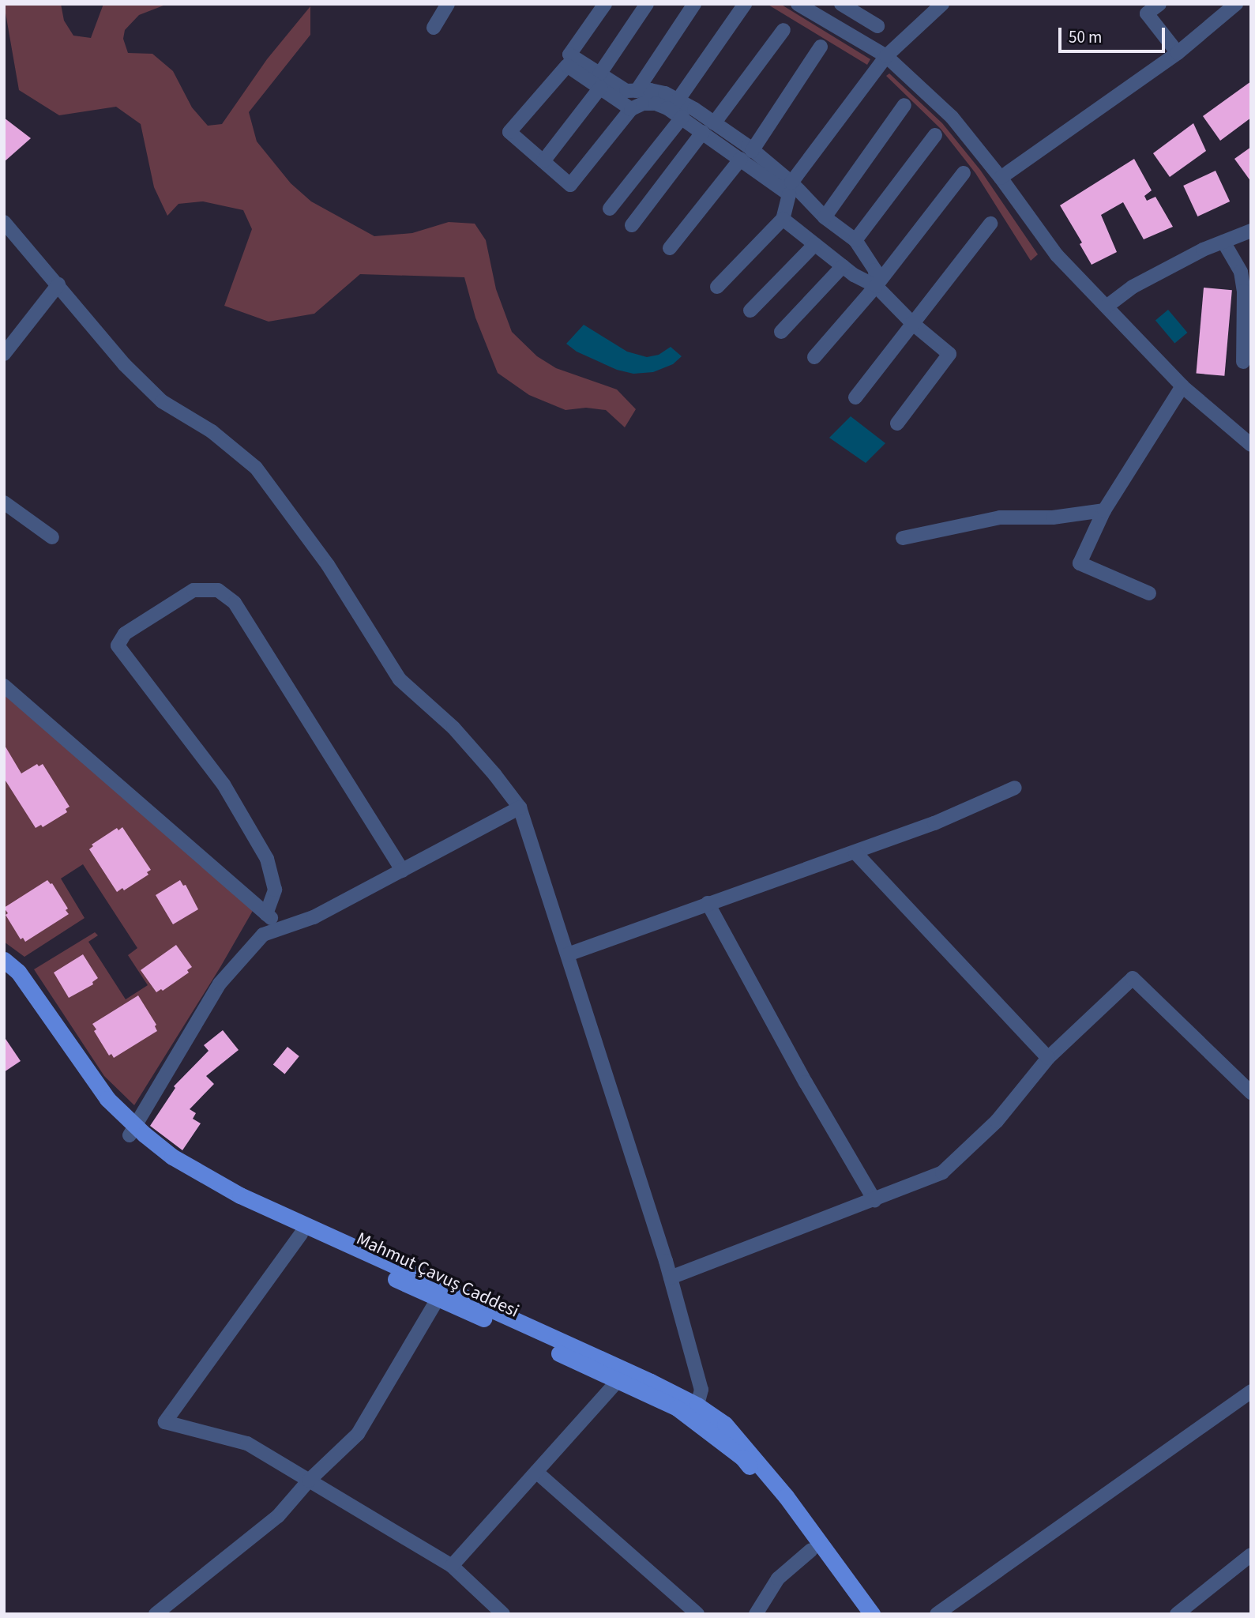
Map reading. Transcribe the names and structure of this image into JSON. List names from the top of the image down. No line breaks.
{"streets":{"main road":["Mahmut Çavuş Caddesi"]},"scale_bar":"50 m"}
